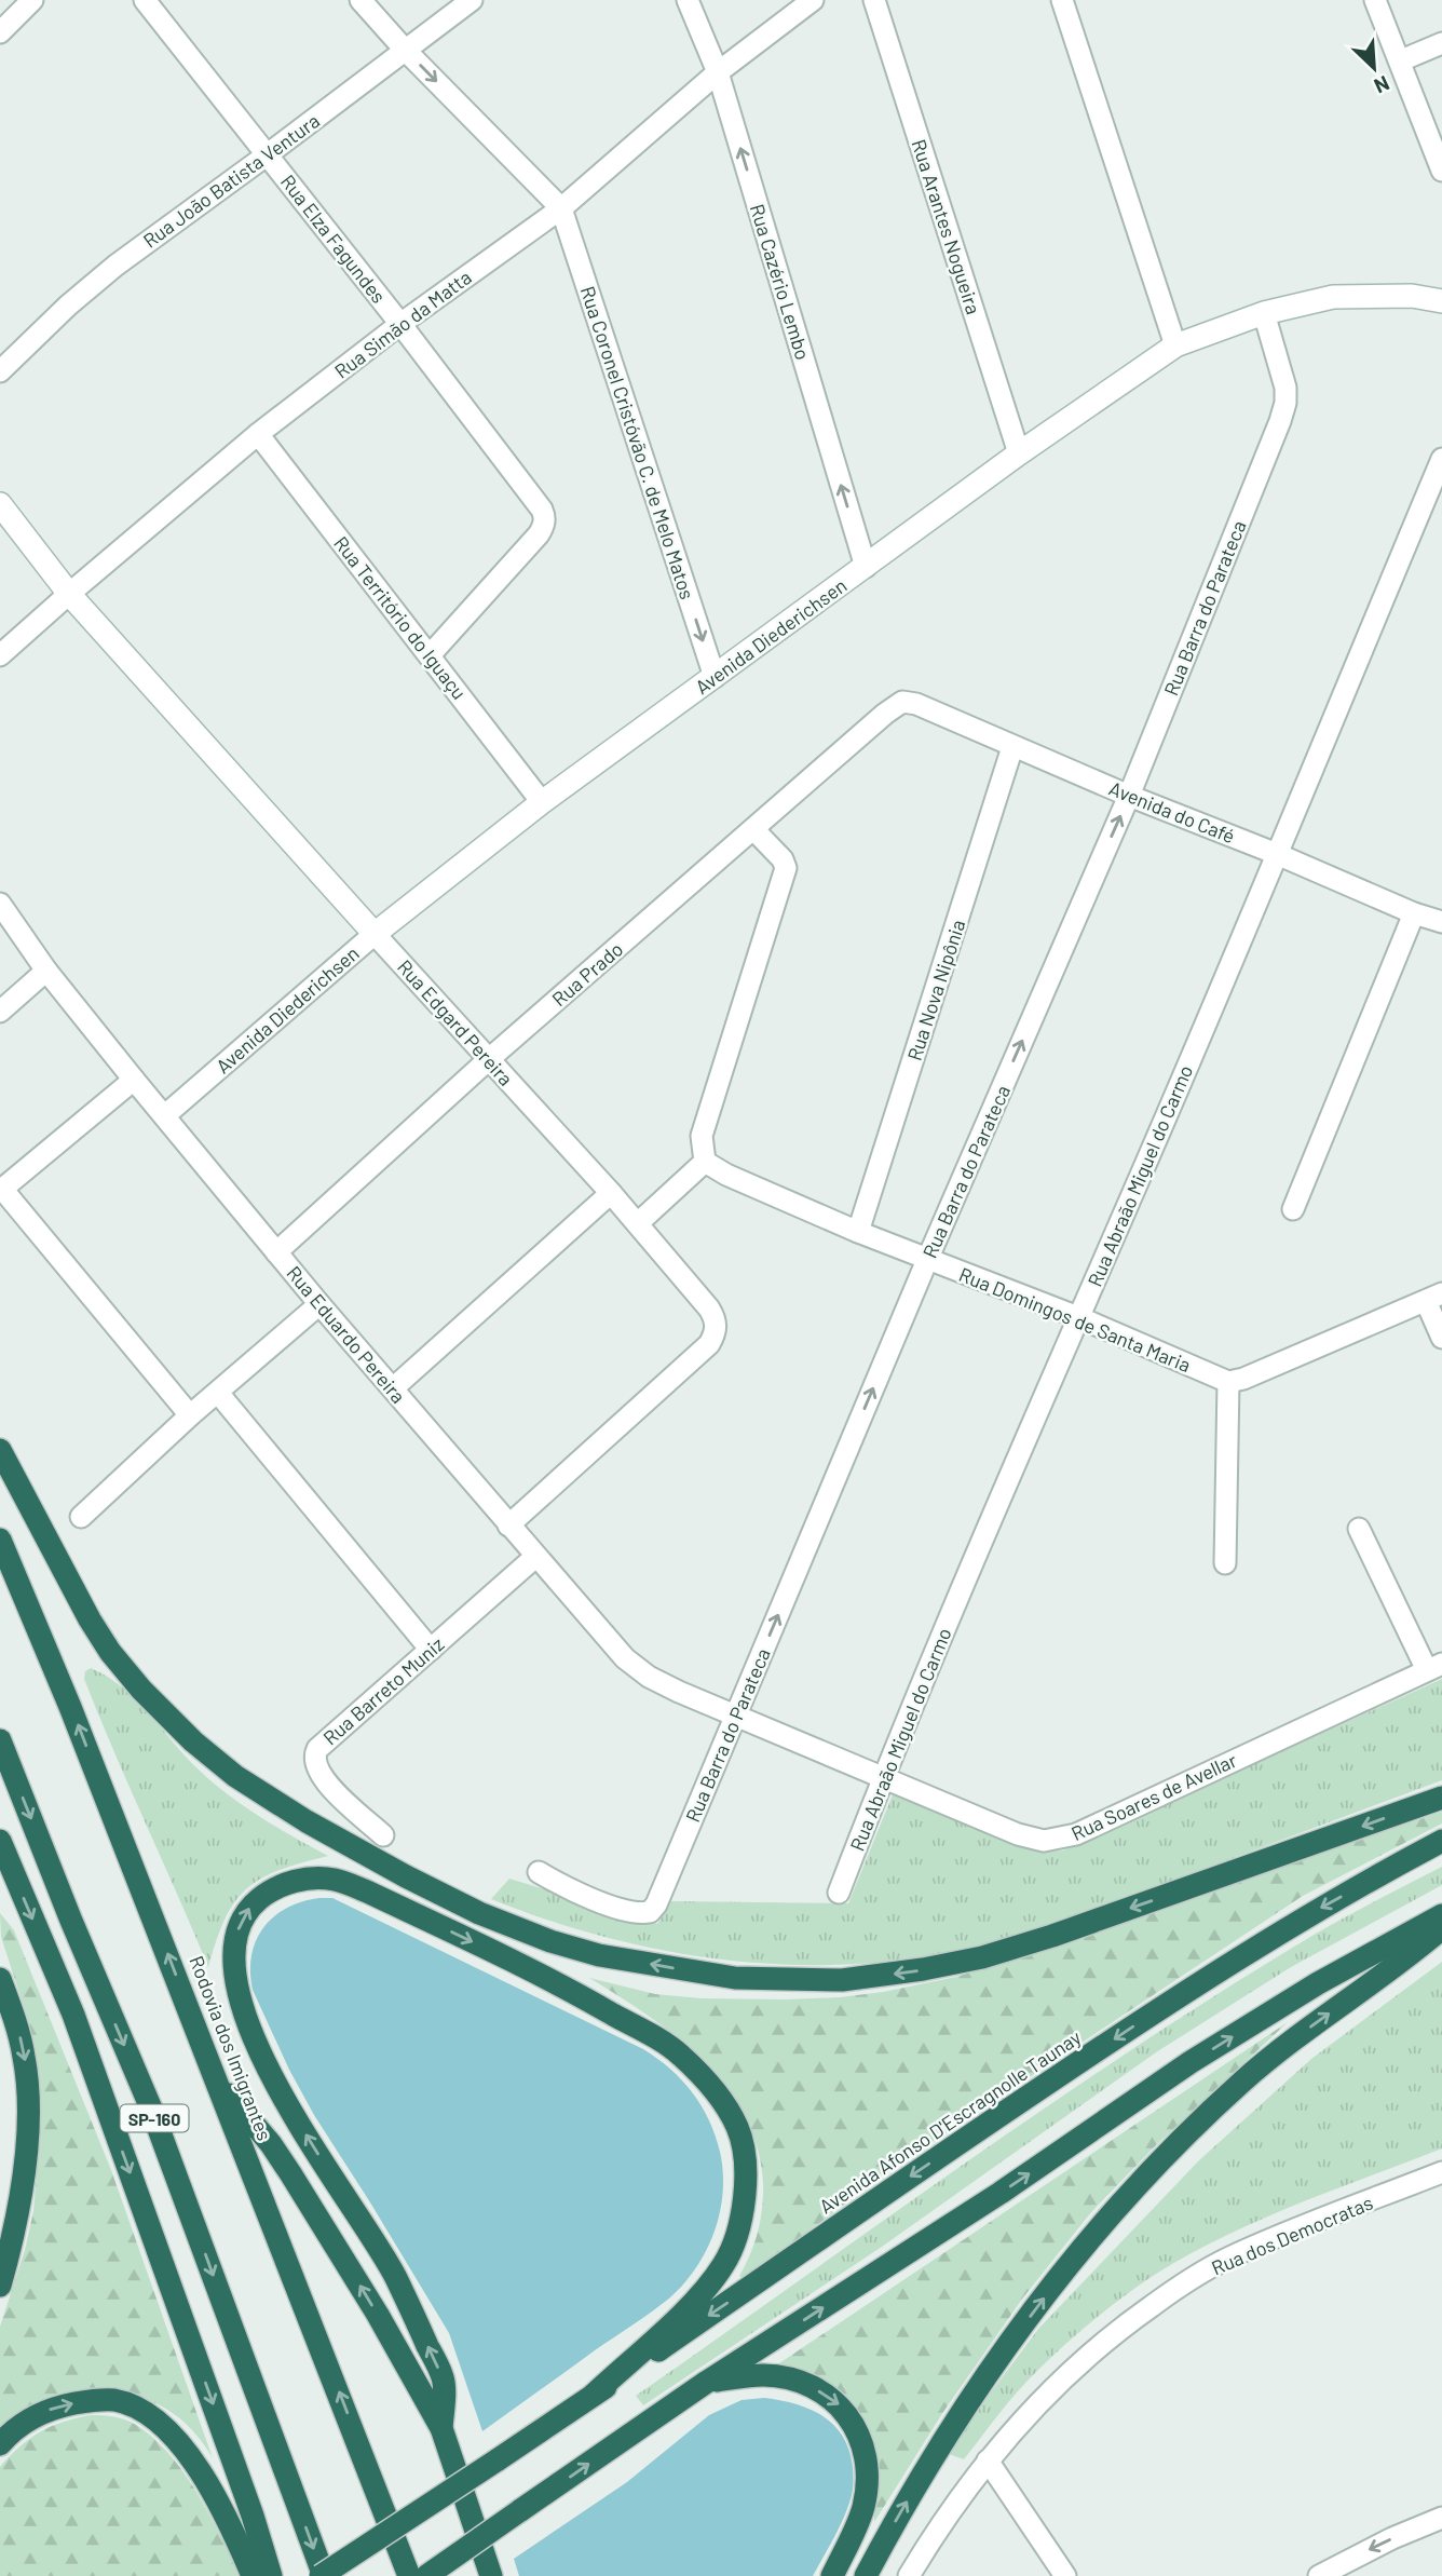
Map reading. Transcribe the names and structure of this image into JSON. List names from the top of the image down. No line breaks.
{"streets":{"highway":["Rodovia dos Imigrantes","SP-160","Avenida Afonso D'Escragnolle Taunay"],"street":["Rua João Batista Ventura","Rua Arantes Nogueira","Rua Elza Fagundes","Rua Cazério Lembo","Rua Simão da Matta","Rua Coronel Cristóvão C. de Melo Matos","Rua Barra do Parateca","Rua Território do Iguaçu","Avenida Diederichsen","Avenida do Café","Rua Prado","Rua Nova Nipônia","Rua Edgard Pereira","Rua Abraão Miguel do Carmo","Rua Domingos de Santa Maria","Rua Eduardo Pereira","Rua Barreto Muniz","Rua Soares de Avellar","Rua dos Democratas"]},"crossings":[["Rua João Batista Ventura","Rua Elza Fagundes"],["Rua Arantes Nogueira","Avenida Diederichsen"],["Rua Elza Fagundes","Rua Simão da Matta"],["Rua Elza Fagundes","Rua Território do Iguaçu"],["Rua Cazério Lembo","Rua Simão da Matta"],["Rua Cazério Lembo","Avenida Diederichsen"],["Rua Simão da Matta","Rua Coronel Cristóvão C. de Melo Matos"],["Rua Simão da Matta","Rua Território do Iguaçu"],["Rua Simão da Matta","Rua Edgard Pereira"],["Rua Coronel Cristóvão C. de Melo Matos","Avenida Diederichsen"],["Rua Barra do Parateca","Avenida Diederichsen"],["Rua Barra do Parateca","Avenida do Café"],["Rua Barra do Parateca","Rua Domingos de Santa Maria"],["Rua Barra do Parateca","Rua Eduardo Pereira"],["Rua Barra do Parateca","Rua Soares de Avellar"],["Rua Território do Iguaçu","Avenida Diederichsen"],["Avenida Diederichsen","Rua Edgard Pereira"],["Avenida Diederichsen","Rua Eduardo Pereira"],["Avenida do Café","Rua Prado"],["Avenida do Café","Rua Nova Nipônia"],["Avenida do Café","Rua Abraão Miguel do Carmo"],["Rua Prado","Rua Edgard Pereira"],["Rua Prado","Rua Eduardo Pereira"],["Rua Nova Nipônia","Rua Domingos de Santa Maria"],["Rua Edgard Pereira","Rua Eduardo Pereira"],["Rua Abraão Miguel do Carmo","Rua Domingos de Santa Maria"],["Rua Abraão Miguel do Carmo","Rua Soares de Avellar"],["Rua Eduardo Pereira","Rua Barreto Muniz"],["Rua Eduardo Pereira","Rua Soares de Avellar"],["SP-160","Avenida Afonso D'Escragnolle Taunay"]],"one_way":["Rua Cazério Lembo","Rua Coronel Cristóvão C. de Melo Matos","Rua Barra do Parateca"],"north":"bottom right"}
